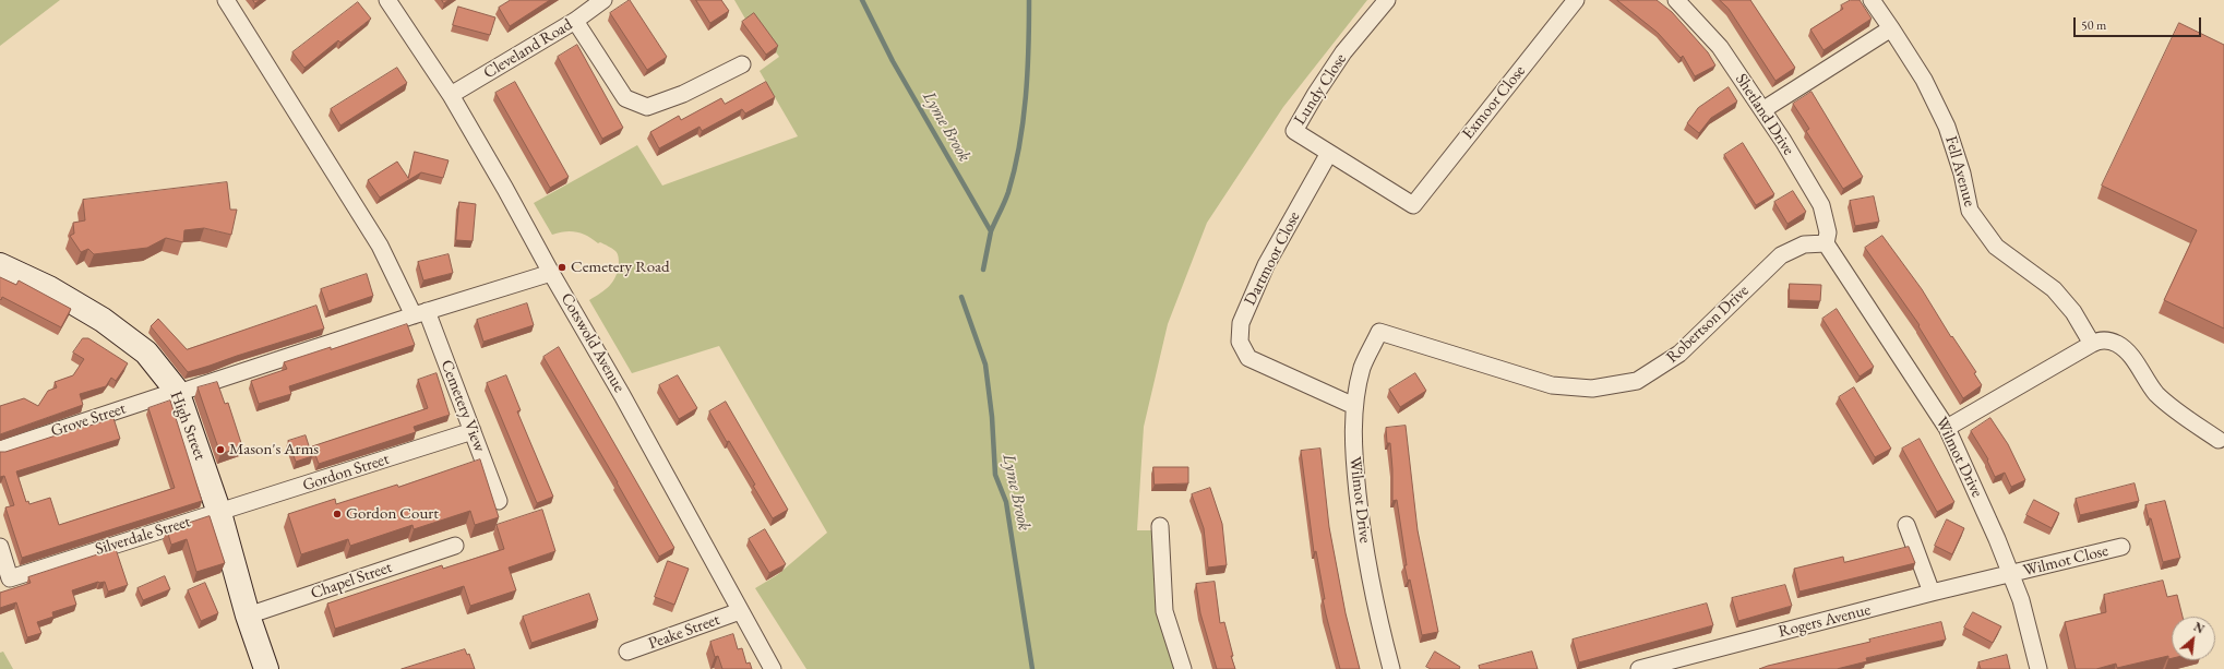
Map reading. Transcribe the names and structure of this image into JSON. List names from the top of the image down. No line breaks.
{"streets":{"main road":["High Street"],"street":["Cleveland Road","Lundy Close","Exmoor Close","Shetland Drive","Fell Avenue","Dartmoor Close","Robertson Drive","Cotswold Avenue","Cemetery View","Grove Street","Wilmot Drive","Gordon Street","Silverdale Street","Wilmot Close","Chapel Street","Rogers Avenue","Peake Street"]},"crossings":[["Cleveland Road","Cotswold Avenue"],["Lundy Close","Exmoor Close"],["Lundy Close","Dartmoor Close"],["Shetland Drive","Robertson Drive"],["Shetland Drive","Wilmot Drive"],["Dartmoor Close","Wilmot Drive"],["Robertson Drive","Wilmot Drive"],["Cotswold Avenue","Peake Street"],["Cemetery View","Gordon Street"],["Grove Street","High Street"],["High Street","Gordon Street"],["High Street","Silverdale Street"],["High Street","Chapel Street"],["Wilmot Drive","Wilmot Close"],["Wilmot Drive","Rogers Avenue"],["Gordon Street","Silverdale Street"],["Wilmot Close","Rogers Avenue"]],"water":["Lyme Brook"],"places":["Cemetery Road","Mason's Arms","Gordon Court"],"scale_bar":"50 m","north":"top right"}
